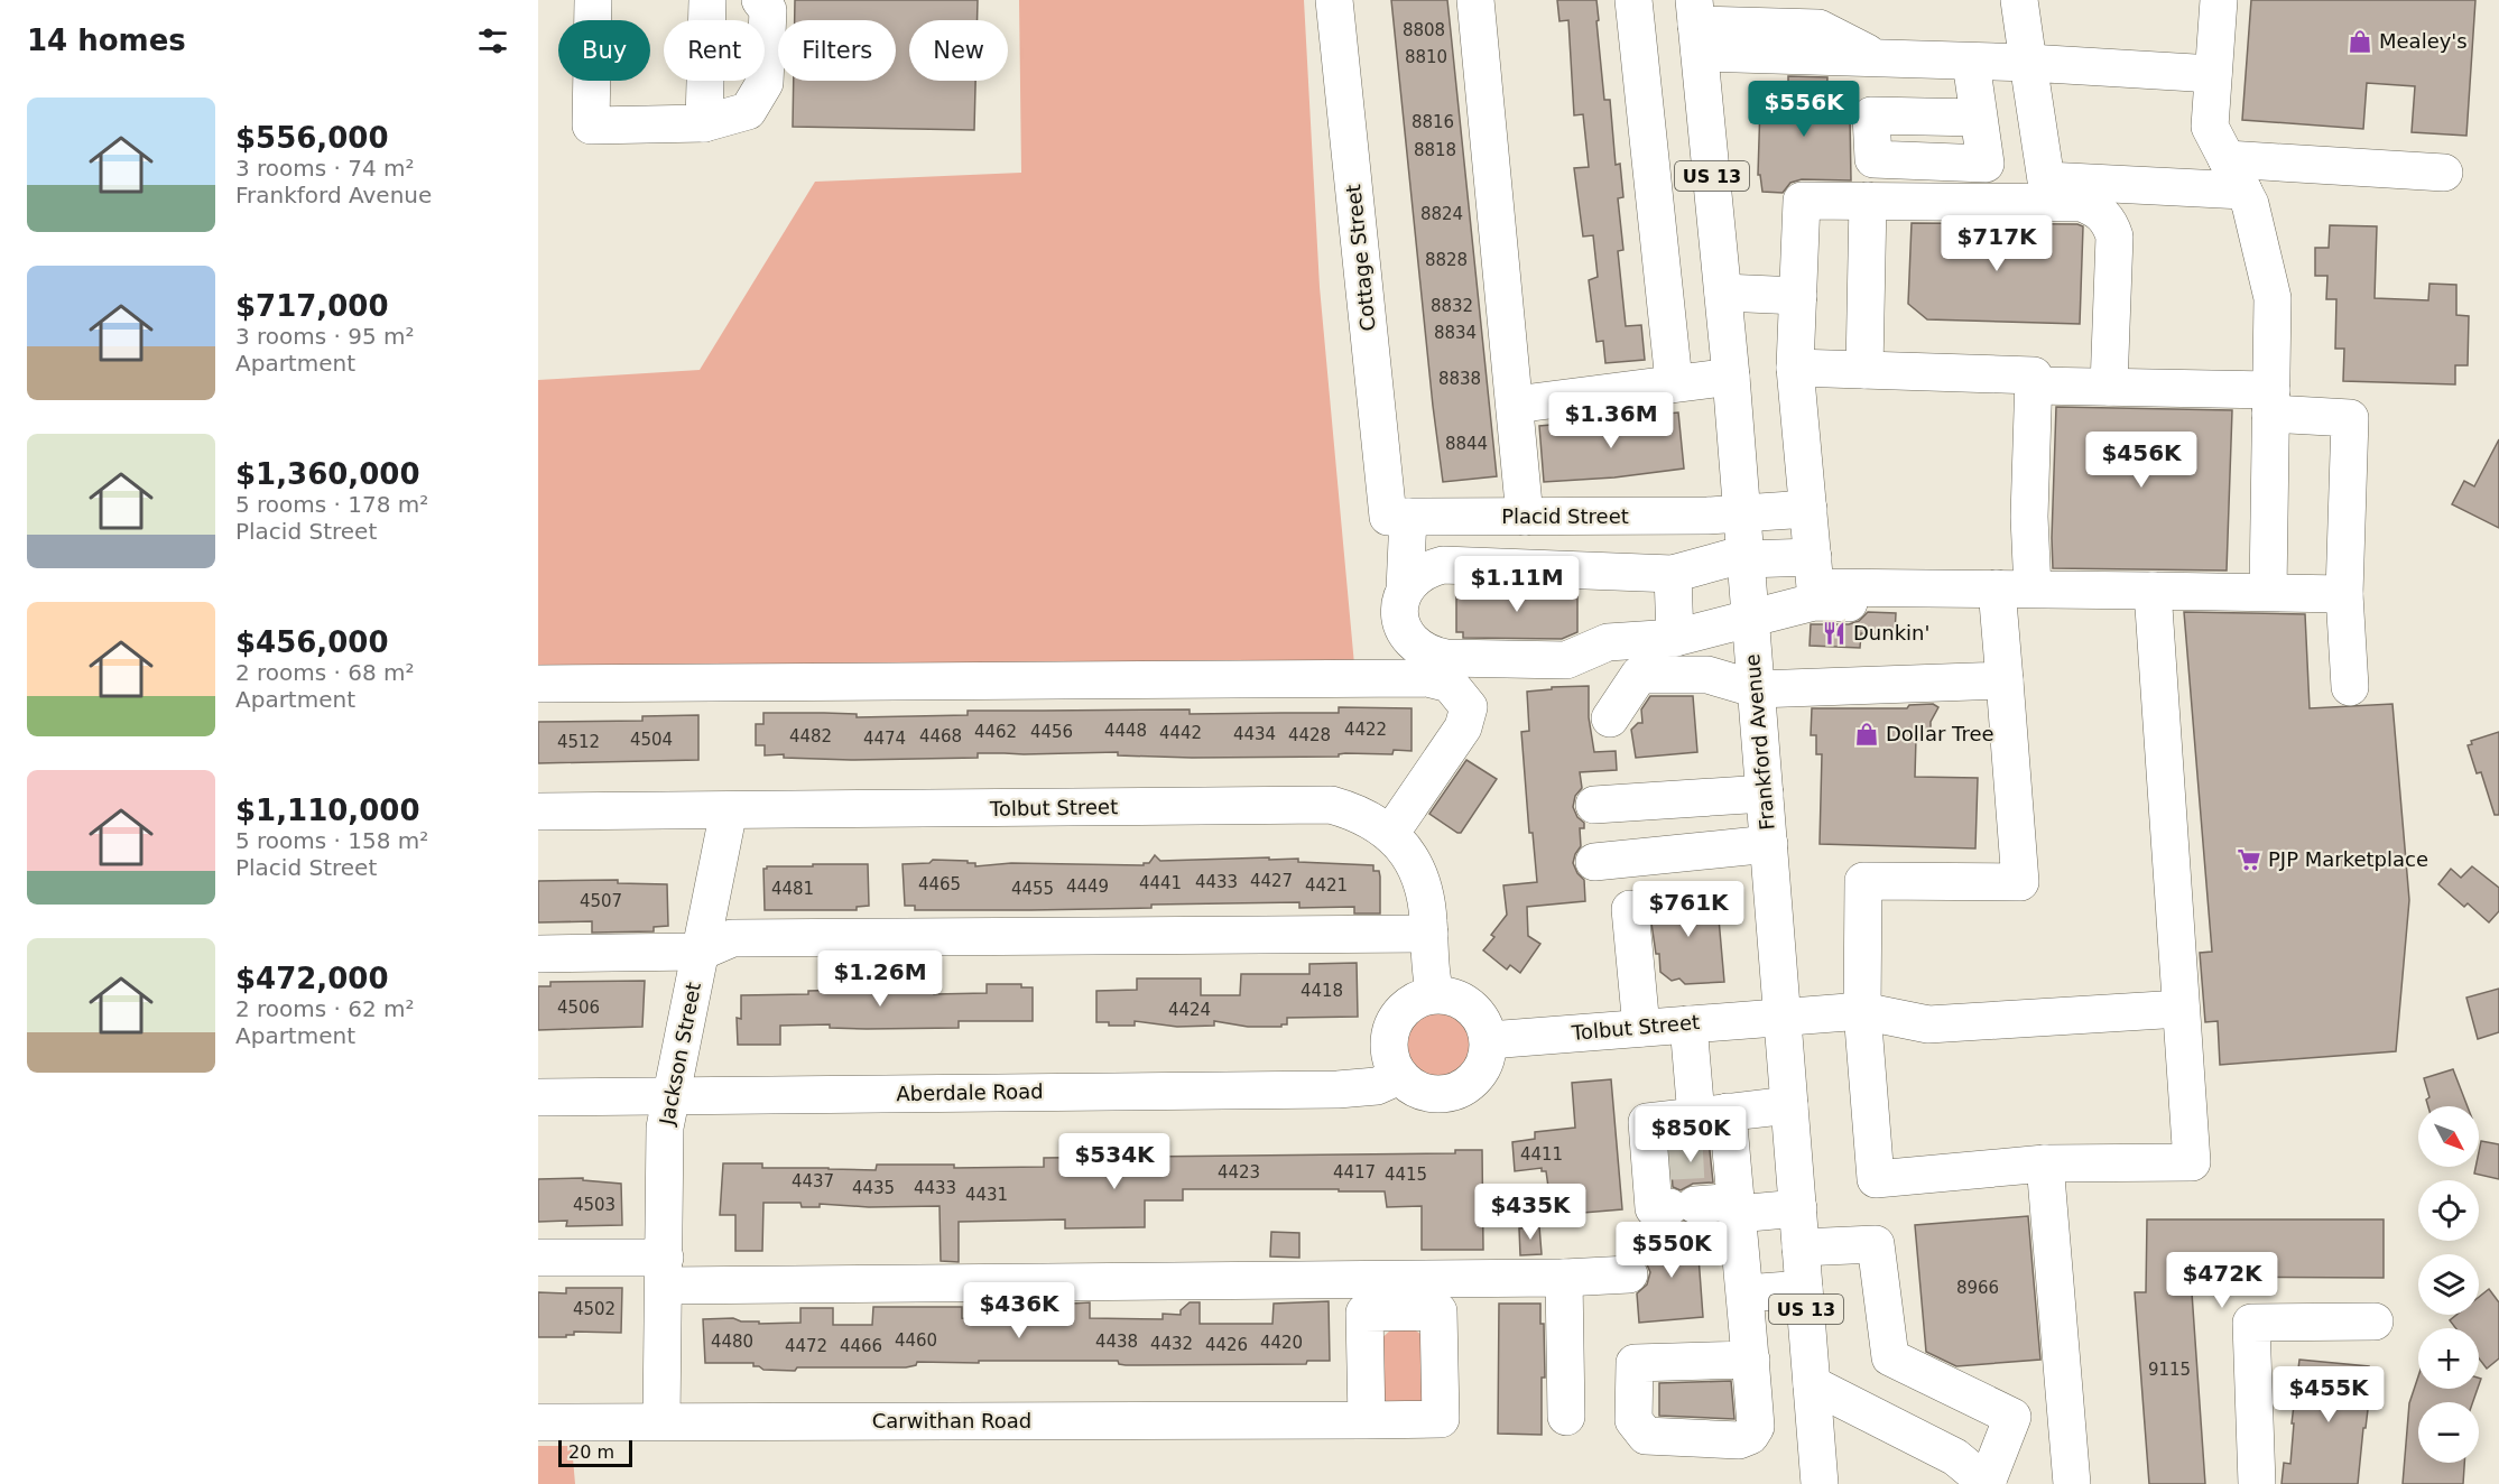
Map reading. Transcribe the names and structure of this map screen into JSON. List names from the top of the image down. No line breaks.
{"streets":{"street":["US 13","Cottage Street","Placid Street","Frankford Avenue","Tolbut Street","Jackson Street","Aberdale Road","Carwithan Road"]},"crossings":[["Cottage Street","Placid Street"],["Cottage Street","Frankford Avenue"],["Placid Street","Frankford Avenue"],["Frankford Avenue","Tolbut Street"],["Tolbut Street","Jackson Street"],["Tolbut Street","Aberdale Road"],["Jackson Street","Aberdale Road"],["Jackson Street","Carwithan Road"]],"places":{"shop":["Mealey's","Dollar Tree"],"restaurant":["Dunkin'"],"supermarket":["PJP Marketplace"]},"house_numbers":["8808","8810","8816","8818","8824","8828","8832","8834","8838","8844","4422","4448","4462","4456","4442","4434","4428","4482","4468","4474","4504","4512","4427","4433","4441","4465","4421","4449","4481","4455","4507","4418","4506","4424","4411","4423","4417","4415","4437","4435","4433","4431","4503","8966","4502","4460","4480","4438","4420","4432","4426","4472","4466","9115"],"scale_bar":"20 m","north":"bottom right","page":{"heading":"14 homes","chip":["Buy","Rent","Filters","New"],"list":[{"name":"$556,000","note":"3 rooms · 74 m² · Frankford Avenue"},{"name":"$717,000","note":"3 rooms · 95 m² · Apartment"},{"name":"$1,360,000","note":"5 rooms · 178 m² · Placid Street"},{"name":"$456,000","note":"2 rooms · 68 m² · Apartment"},{"name":"$1,110,000","note":"5 rooms · 158 m² · Placid Street"},{"name":"$472,000","note":"2 rooms · 62 m² · Apartment"}],"price":["$556K","$717K","$1.36M","$456K","$1.11M","$761K","$1.26M","$850K","$534K","$435K","$550K","$472K","$436K","$455K"],"map_buttons":["+","−"],"scale":"20 m"}}
